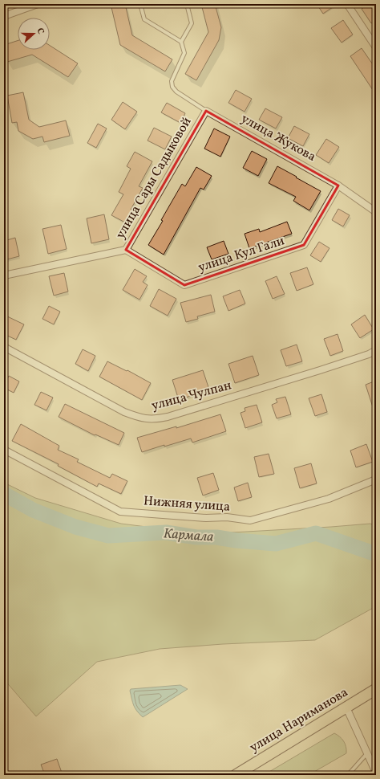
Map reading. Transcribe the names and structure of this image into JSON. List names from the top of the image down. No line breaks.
{"streets":{"main road":["улица Нариманова"],"street":["улица Жукова","улица Сары Садыковой","улица Кул Гали","улица Чулпан","Нижняя улица"]},"crossings":[["улица Жукова","улица Сары Садыковой"],["улица Жукова","улица Кул Гали"],["улица Сары Садыковой","улица Кул Гали"]],"water":["Кармала"],"north":"right"}
